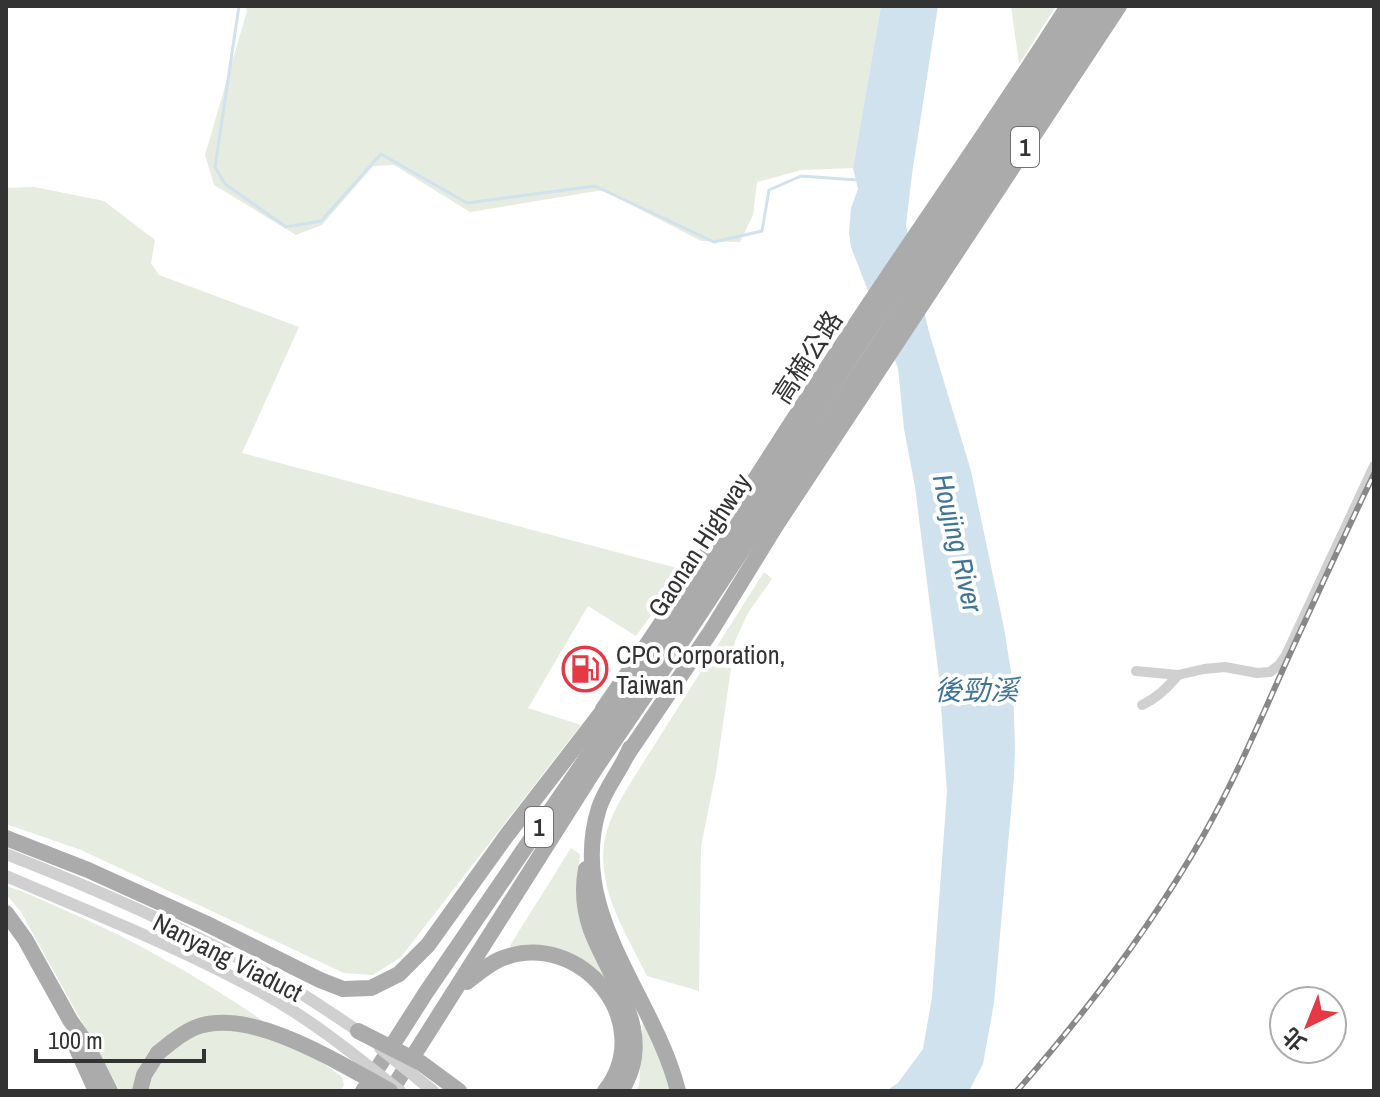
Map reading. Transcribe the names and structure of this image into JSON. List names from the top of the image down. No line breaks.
{"streets":{"main road":["1","高楠公路","Gaonan Highway"],"street":["Nanyang Viaduct"]},"crossings":[["1","高楠公路"],["1","Gaonan Highway"],["高楠公路","Gaonan Highway"]],"water":["Houjing River","後勁溪"],"places":{"fuel station":["CPC Corporation, Taiwan"]},"scale_bar":"100 m","north":"bottom left"}
